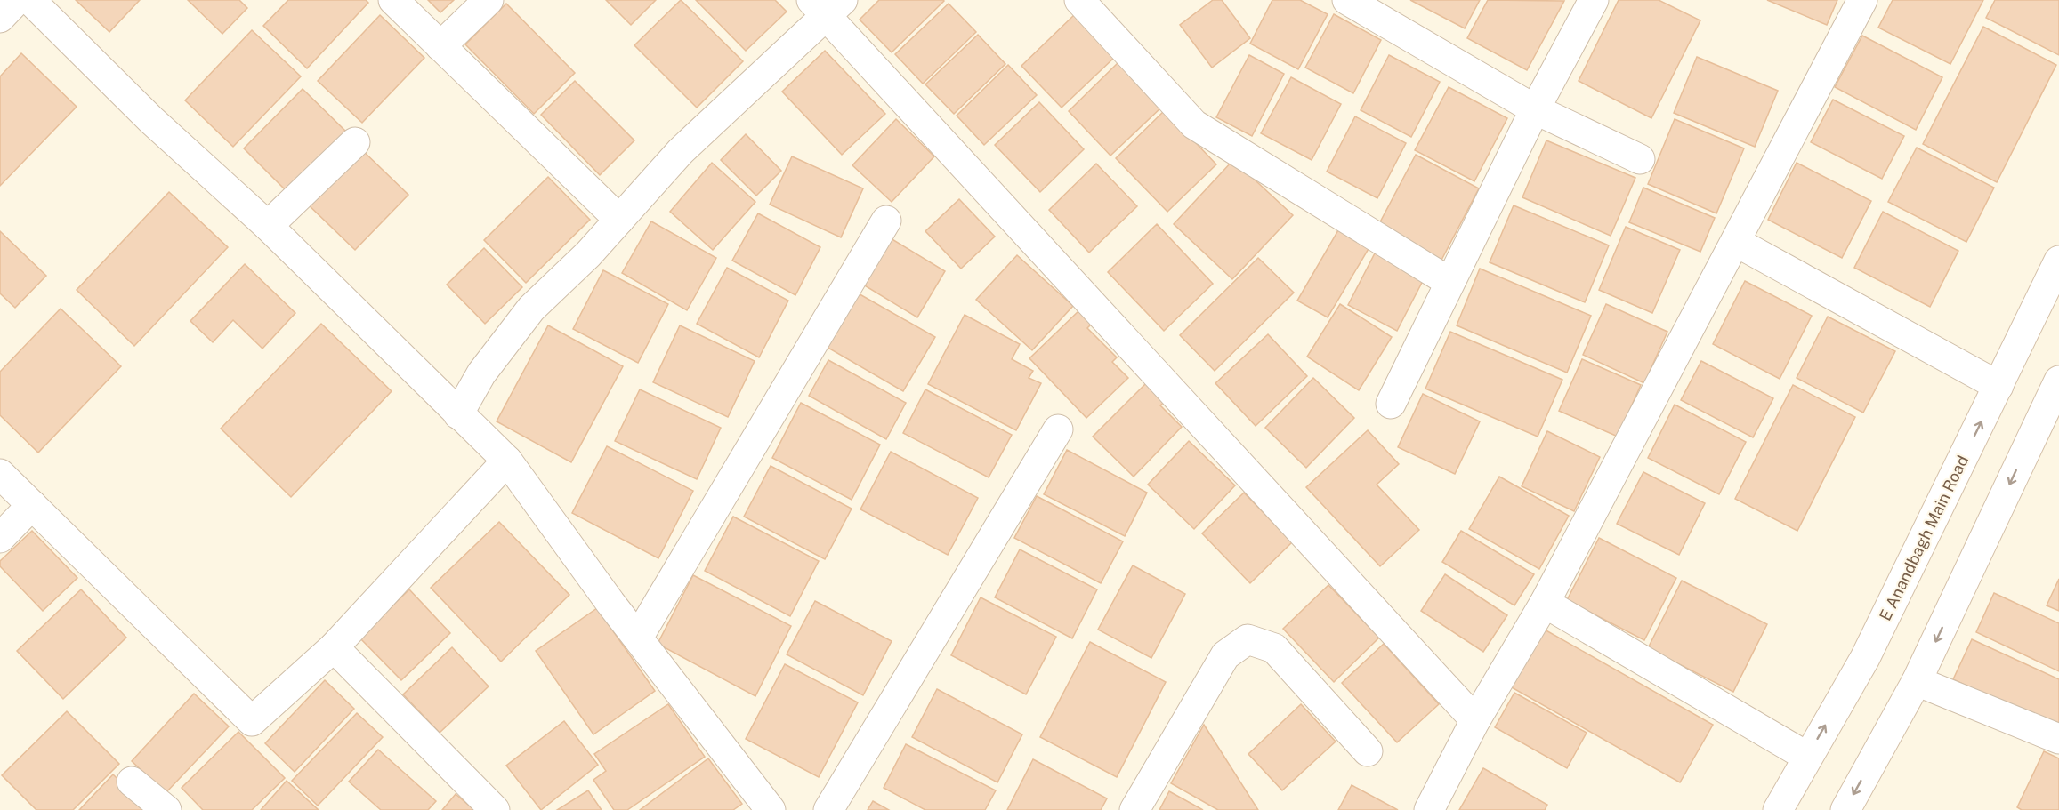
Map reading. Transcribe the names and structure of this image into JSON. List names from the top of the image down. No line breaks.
{"streets":{"street":["E Anandbagh Main Road"]}}
